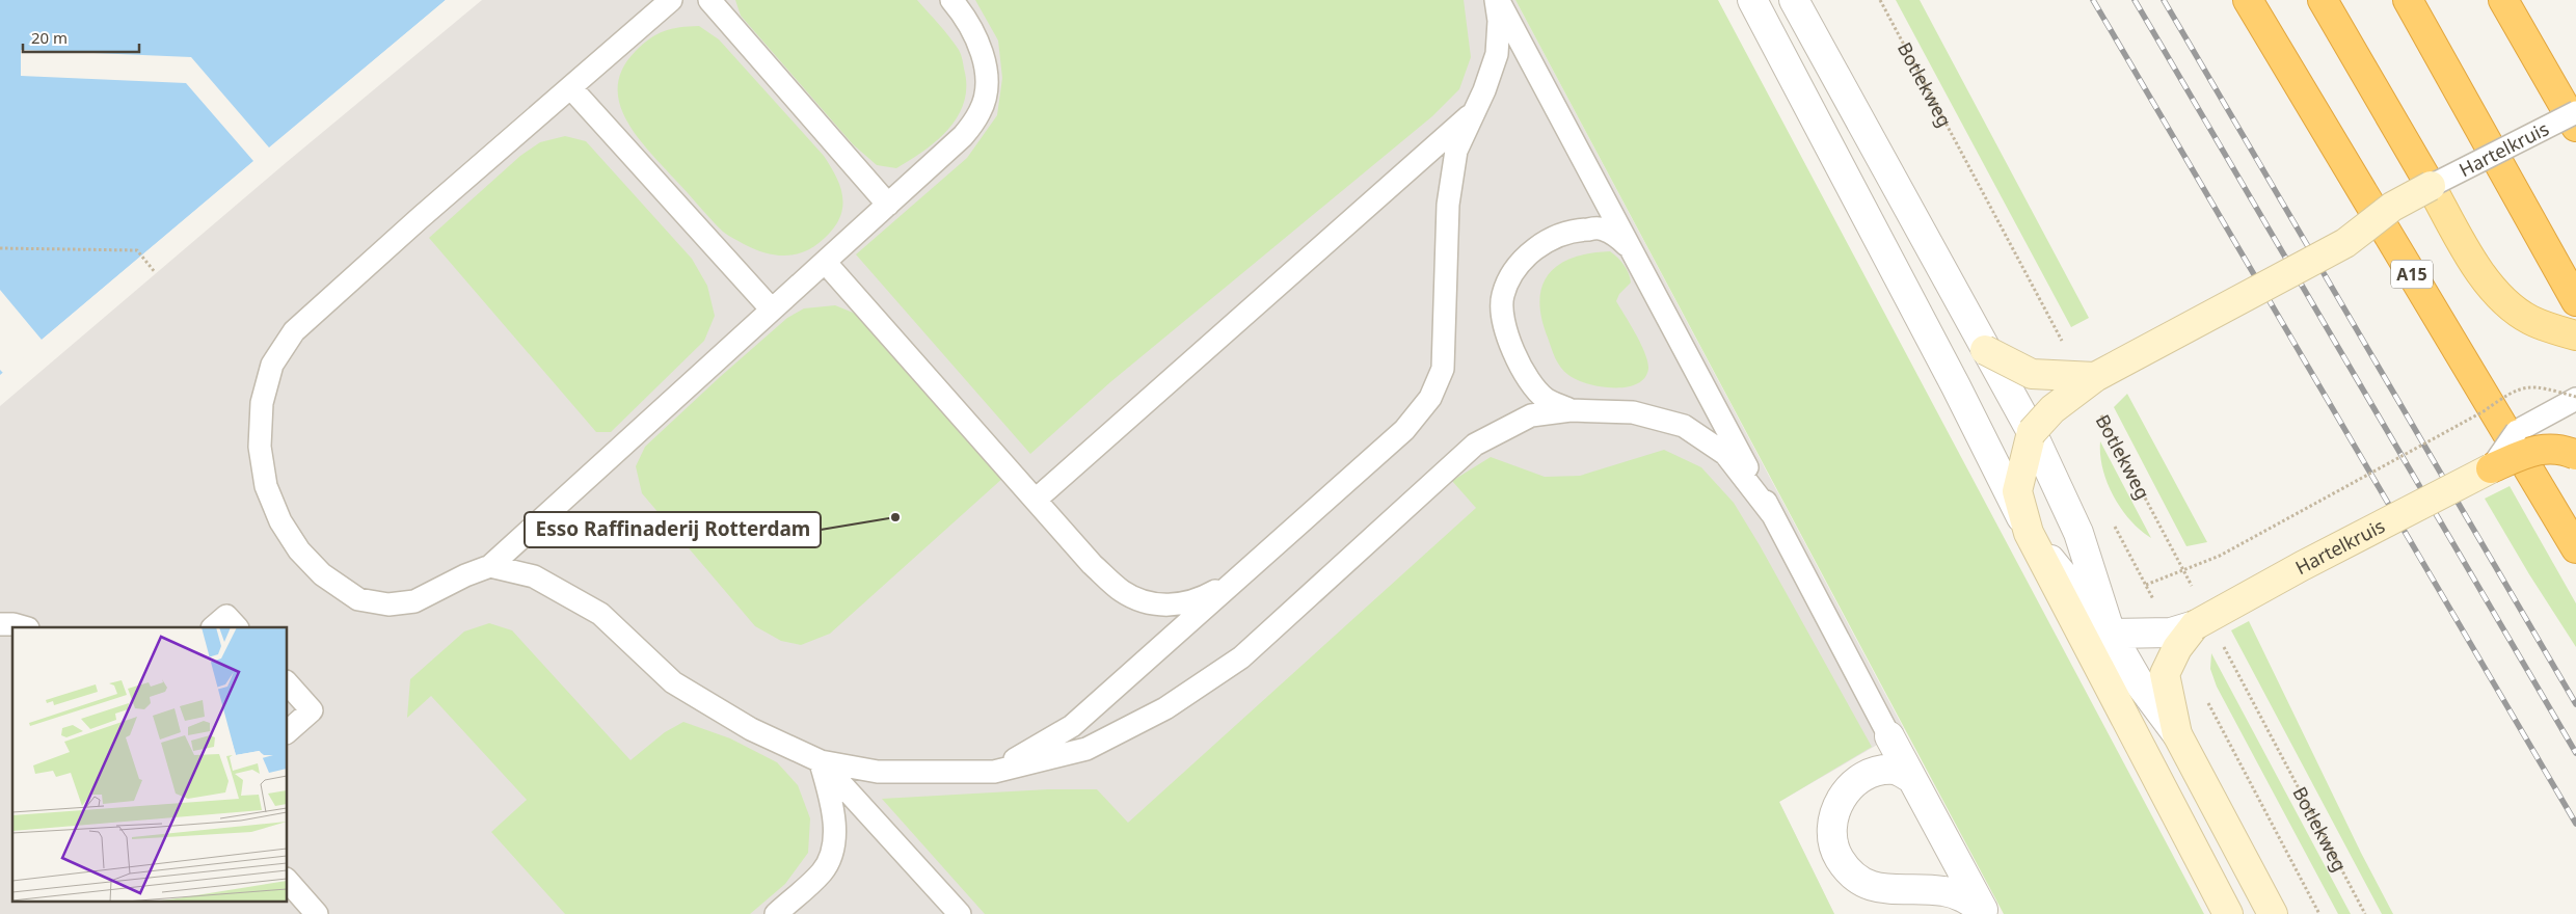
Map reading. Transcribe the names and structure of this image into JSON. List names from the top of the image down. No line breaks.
{"streets":{"highway":["A15"],"main road":["Hartelkruis"],"path":["Botlekweg"]},"places":["Esso Rafﬁnaderij Rotterdam"],"scale_bar":"20 m"}
